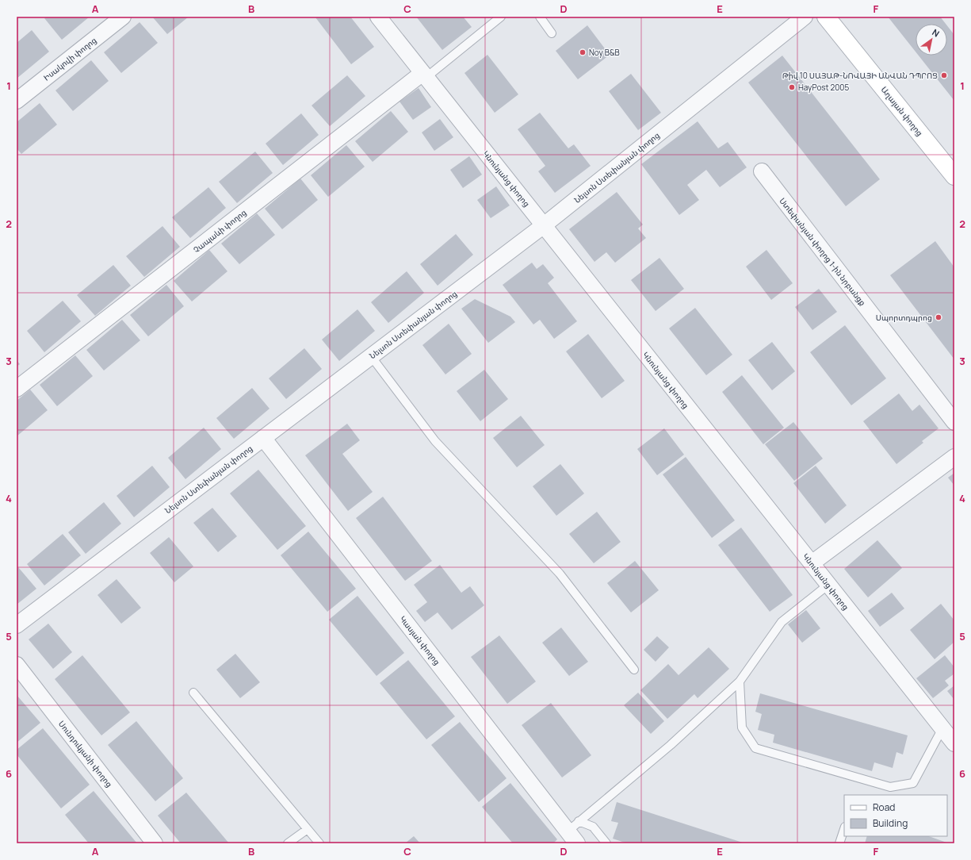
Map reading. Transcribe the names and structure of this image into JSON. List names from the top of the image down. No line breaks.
{"streets":{"main road":["Աղայան փողոց"],"street":["Իսակովի փողոց","Նելսոն Ստեփանյան փողոց","Կնունյանց փողոց","Չապաևի փողոց","Ստեփանյան փողոց 1-ին նրբանցք","Կասյան փողոց","Սունդուկյանի փողոց"]},"crossings":[["Նելսոն Ստեփանյան փողոց","Կնունյանց փողոց"],["Նելսոն Ստեփանյան փողոց","Կասյան փողոց"],["Կնունյանց փողոց","Չապաևի փողոց"]],"places":["Noy B&B","Թիվ 10 ՍԱՅԱԹ-ՆՈՎԱՅԻ ԱՆՎԱՆ ԴՊՐՈՑ","HayPost 2005","Սպորտդպրոց"],"legend":["Road","Building"],"north":"top right","grid":{"columns":["A","B","C","D","E","F"],"rows":["1","2","3","4","5","6"]}}
